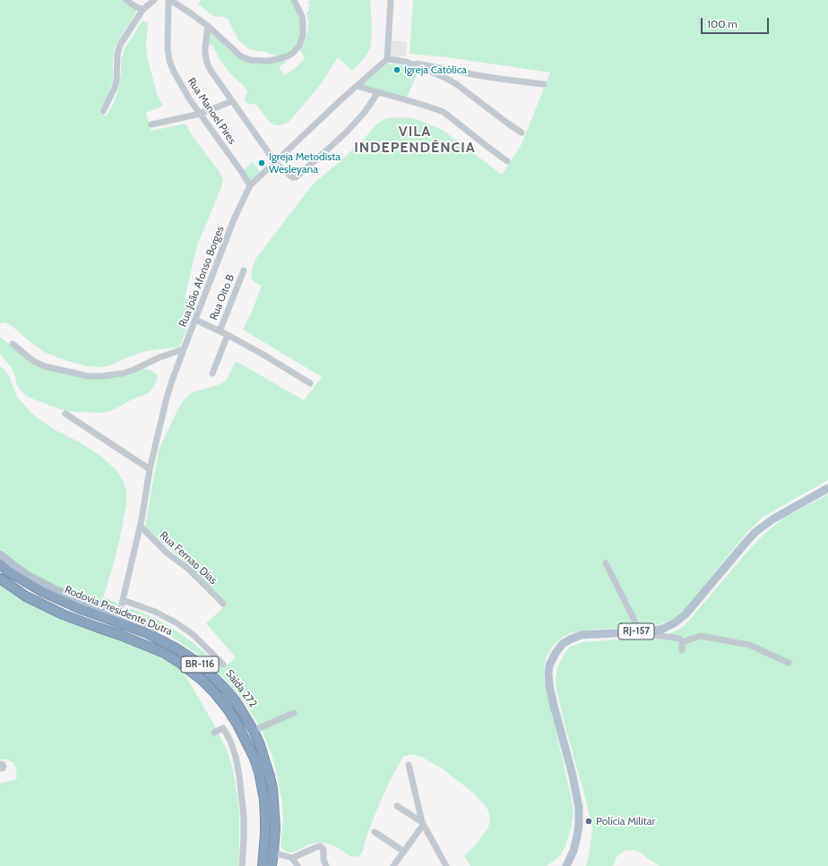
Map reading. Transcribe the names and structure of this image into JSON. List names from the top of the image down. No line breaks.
{"streets":{"highway":["Rodovia Presidente Dutra","BR-116","Saída 272"],"main road":["RJ-157"],"street":["Rua Manoel Pires","Rua João Afonso Borges","Rua Oito B","Rua Fernao Dias"]},"crossings":[["Rua Manoel Pires","Rua João Afonso Borges"],["Rua João Afonso Borges","Rua Fernao Dias"],["Rodovia Presidente Dutra","Saída 272"]],"districts":["VILA INDEPENDÊNCIA"],"places":["Igreja Católica","Igreja Metodista Wesleyana","Polícia Militar"],"scale_bar":"100 m"}
